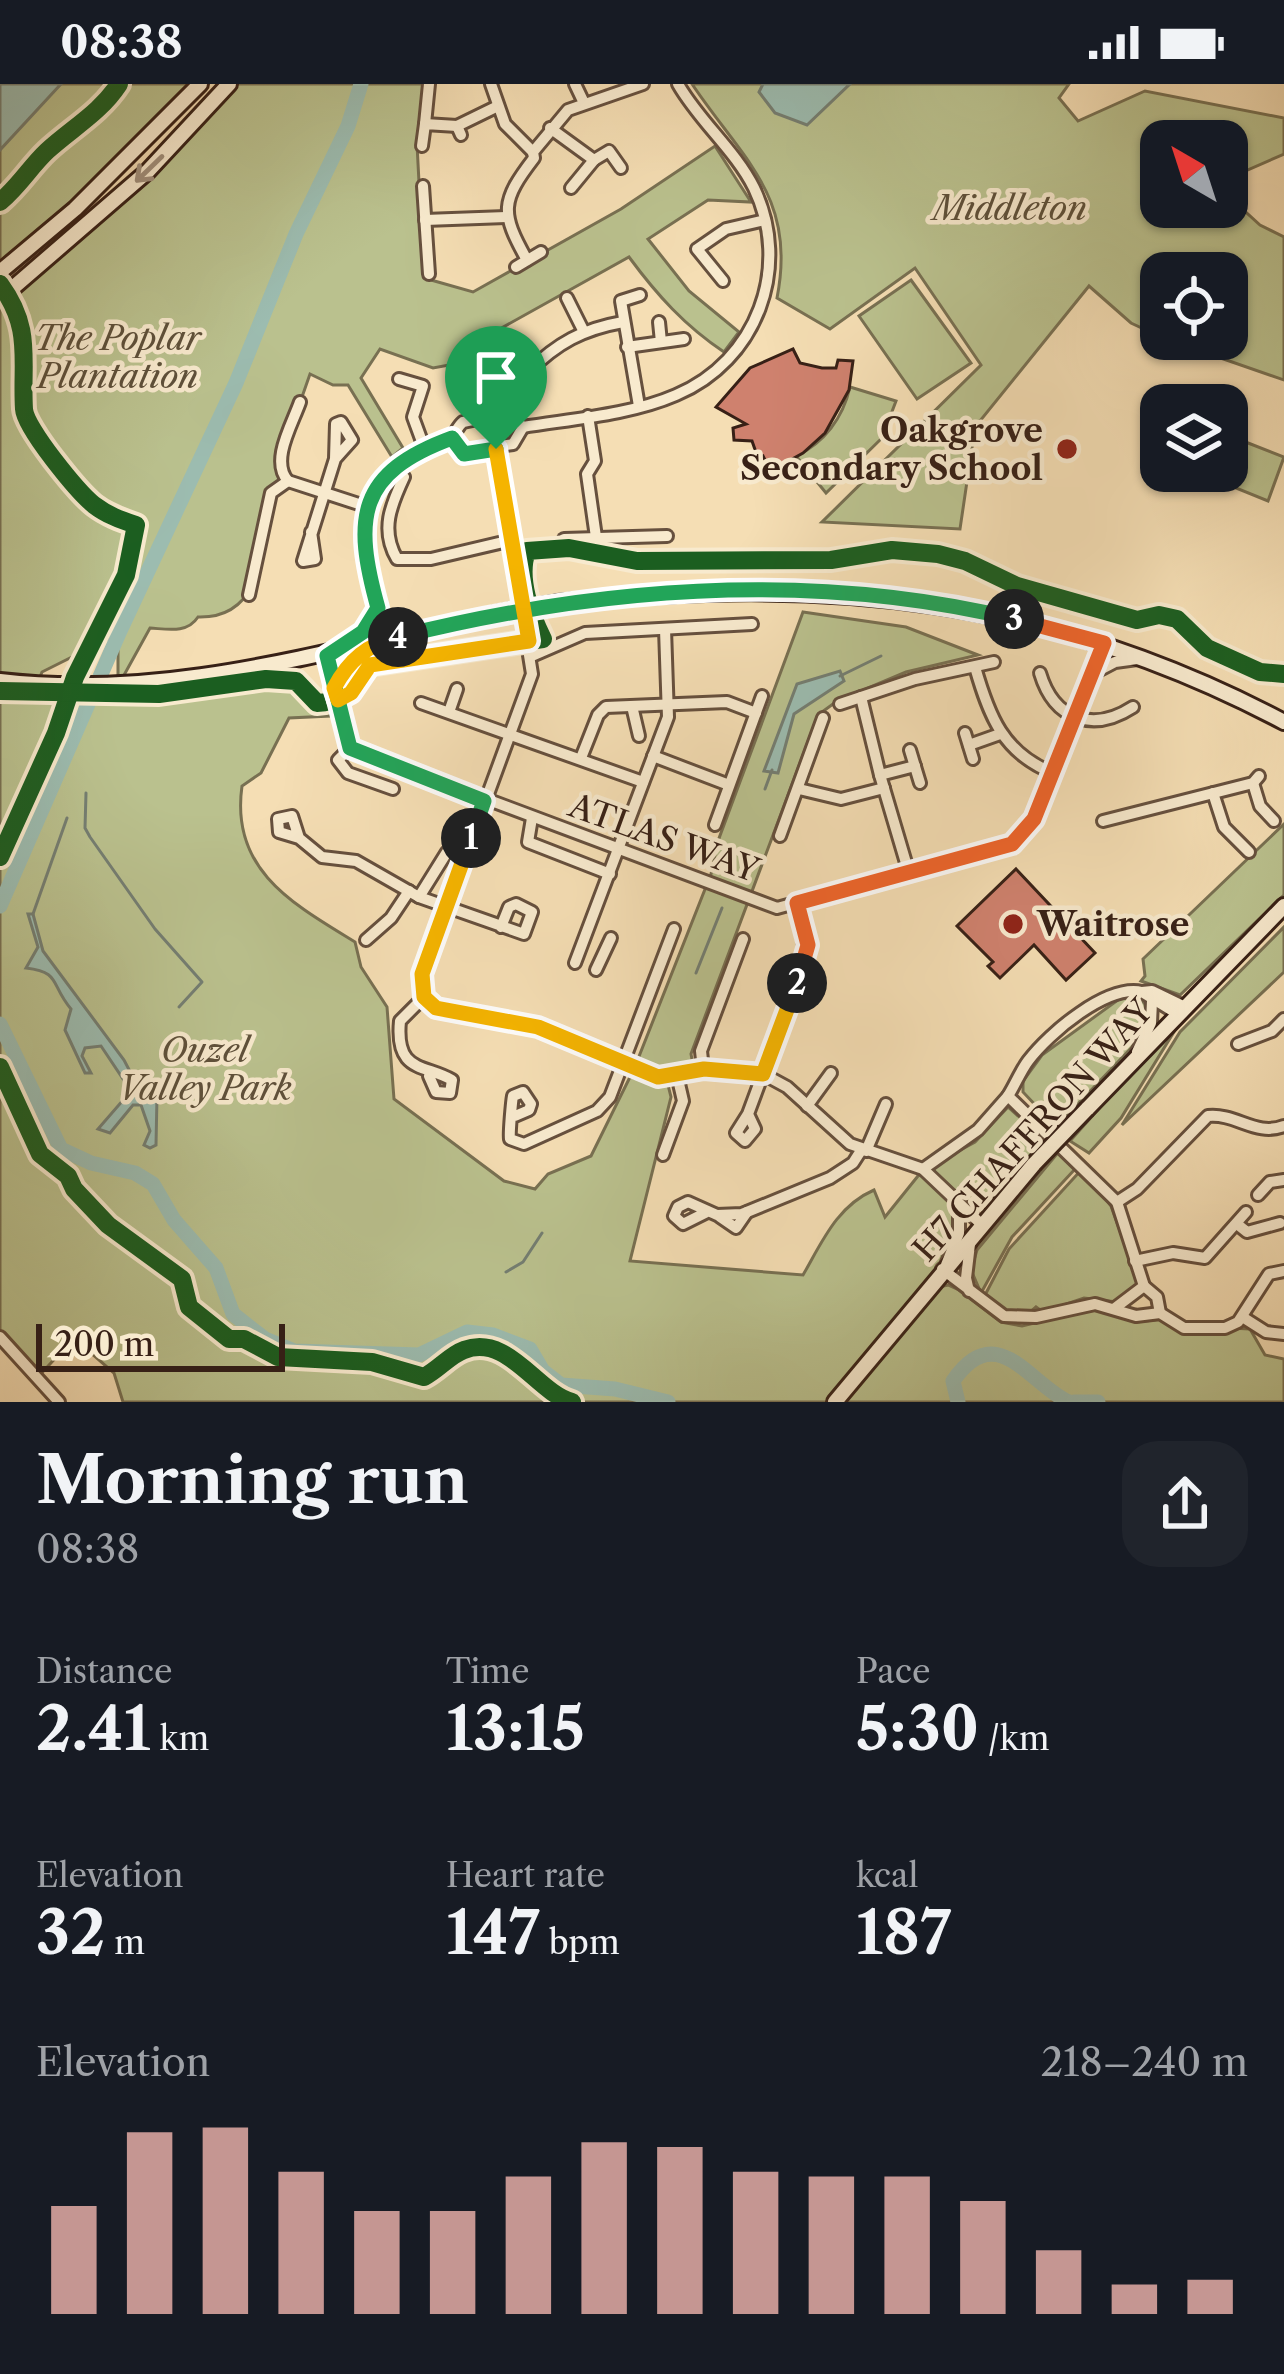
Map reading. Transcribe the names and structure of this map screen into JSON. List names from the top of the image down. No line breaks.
{"streets":{"street":["ATLAS WAY","H7 CHAFFRON WAY"]},"parks":["Middleton","The Poplar Plantation","Ouzel Valley Park"],"places":["Oakgrove Secondary School","Waitrose"],"scale_bar":"200 m","north":"top left","page":{"status":"08:38","pins":["3","4","1","2"],"scale":"200 m","heading":["Morning run","08:38"],"stats":[["Distance","2.41 km"],["Time","13:15"],["Pace","5:30 /km"],["Elevation","32 m"],["Heart rate","147 bpm"],["kcal","187"]],"chart":["Elevation","218–240 m"]}}
